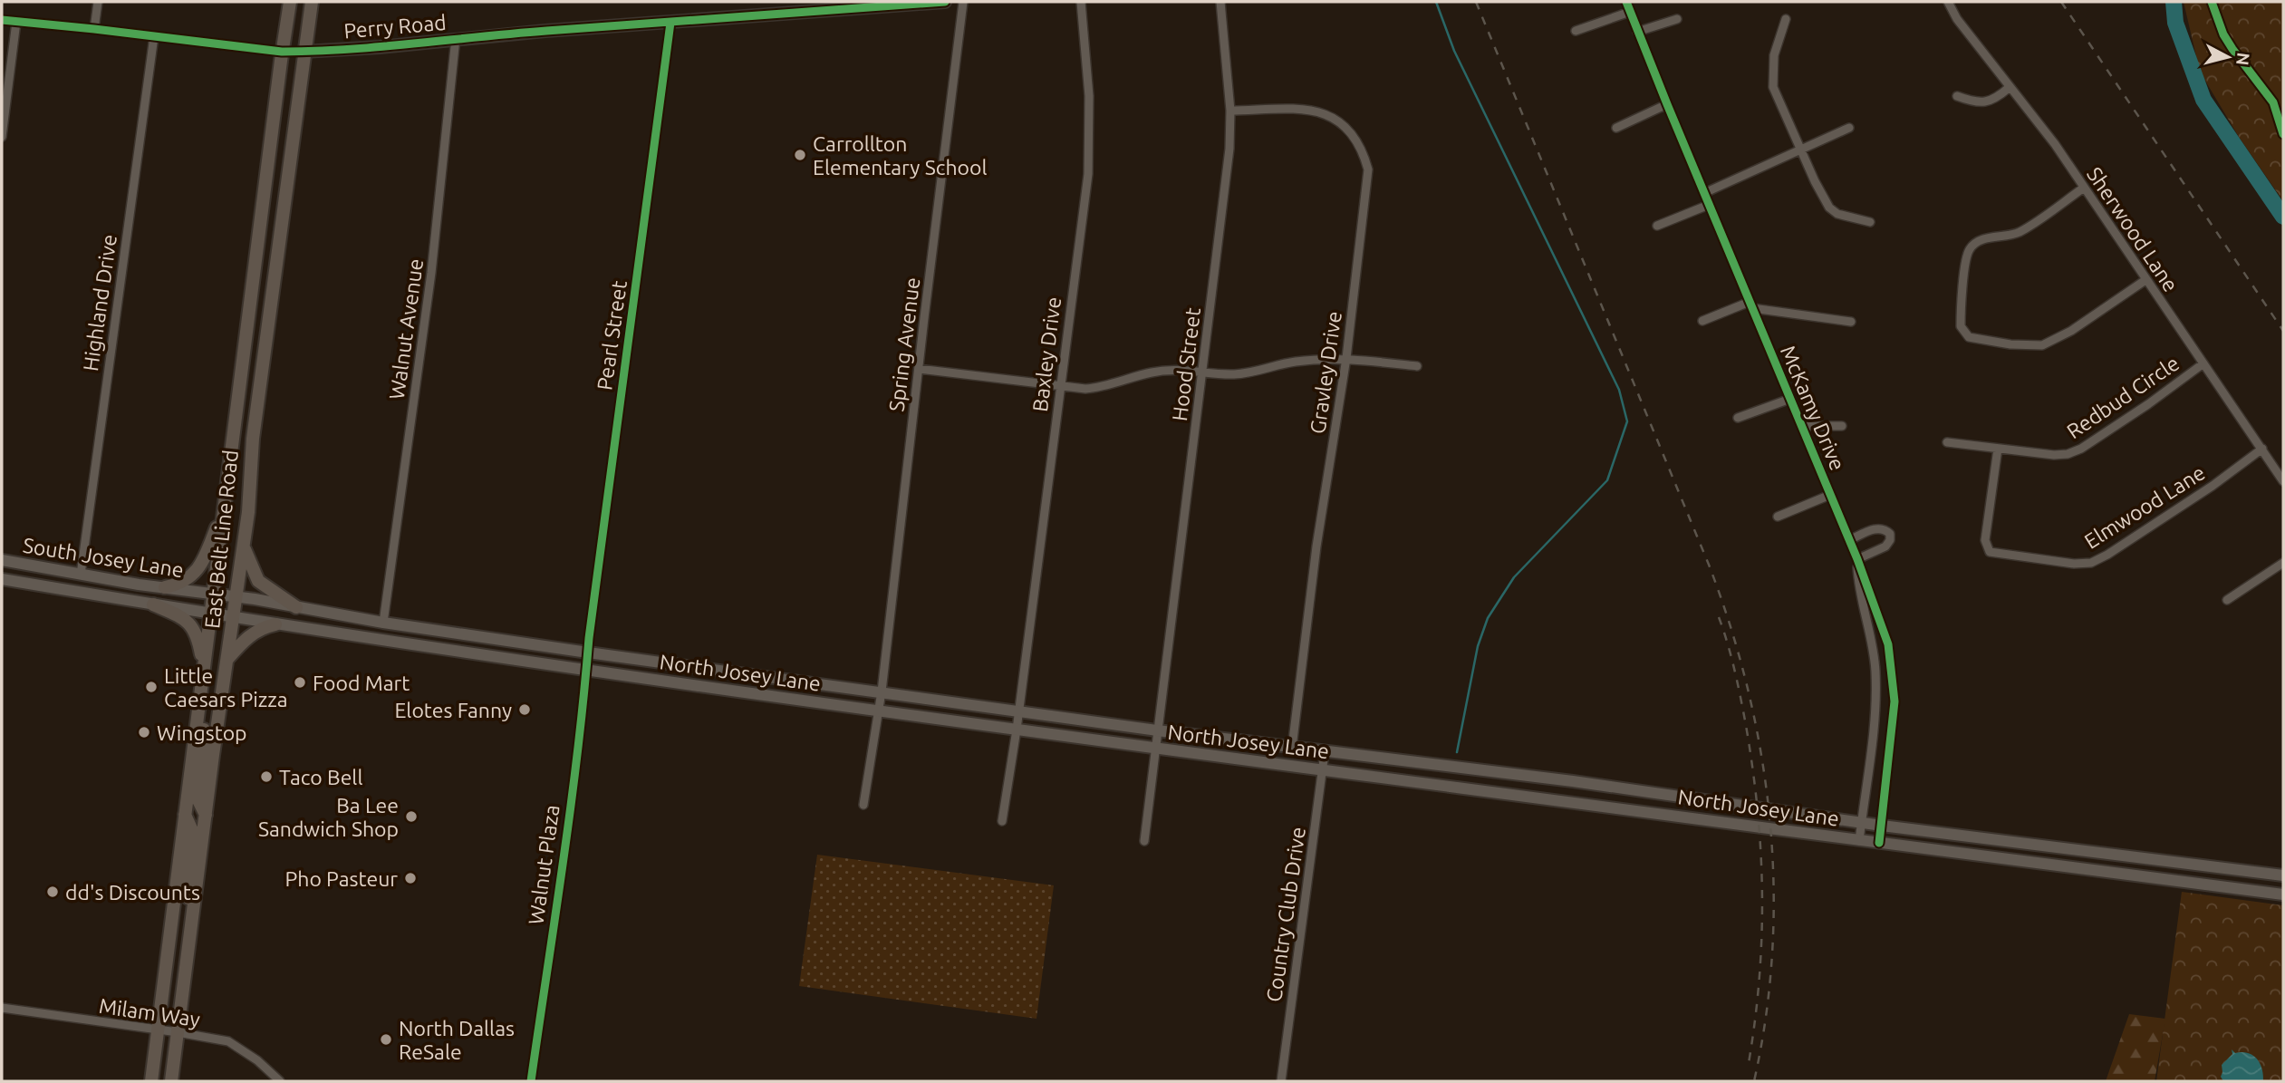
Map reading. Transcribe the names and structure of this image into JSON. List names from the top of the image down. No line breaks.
{"streets":{"main road":["Perry Road","East Belt Line Road","South Josey Lane","North Josey Lane"],"street":["Sherwood Lane","Highland Drive","Walnut Avenue","Pearl Street","Spring Avenue","Baxley Drive","Hood Street","Gravley Drive","Redbud Circle","McKamy Drive","Elmwood Lane","Walnut Plaza","Country Club Drive","Milam Way"]},"crossings":[["Perry Road","Walnut Avenue"],["Perry Road","Pearl Street"],["Perry Road","East Belt Line Road"],["Sherwood Lane","Redbud Circle"],["Sherwood Lane","Elmwood Lane"],["Highland Drive","South Josey Lane"],["Walnut Avenue","North Josey Lane"],["Pearl Street","North Josey Lane"],["Pearl Street","Walnut Plaza"],["Spring Avenue","North Josey Lane"],["Baxley Drive","North Josey Lane"],["Hood Street","Gravley Drive"],["Hood Street","North Josey Lane"],["Gravley Drive","North Josey Lane"],["Redbud Circle","Elmwood Lane"],["McKamy Drive","North Josey Lane"],["East Belt Line Road","South Josey Lane"],["East Belt Line Road","North Josey Lane"],["East Belt Line Road","Milam Way"],["South Josey Lane","North Josey Lane"],["North Josey Lane","Walnut Plaza"],["North Josey Lane","Country Club Drive"]],"places":["Carrollton Elementary School","Food Mart","Little Caesars Pizza","Elotes Fanny","Wingstop","Taco Bell","Ba Lee Sandwich Shop","Pho Pasteur","dd's Discounts","North Dallas ReSale"],"north":"right"}
